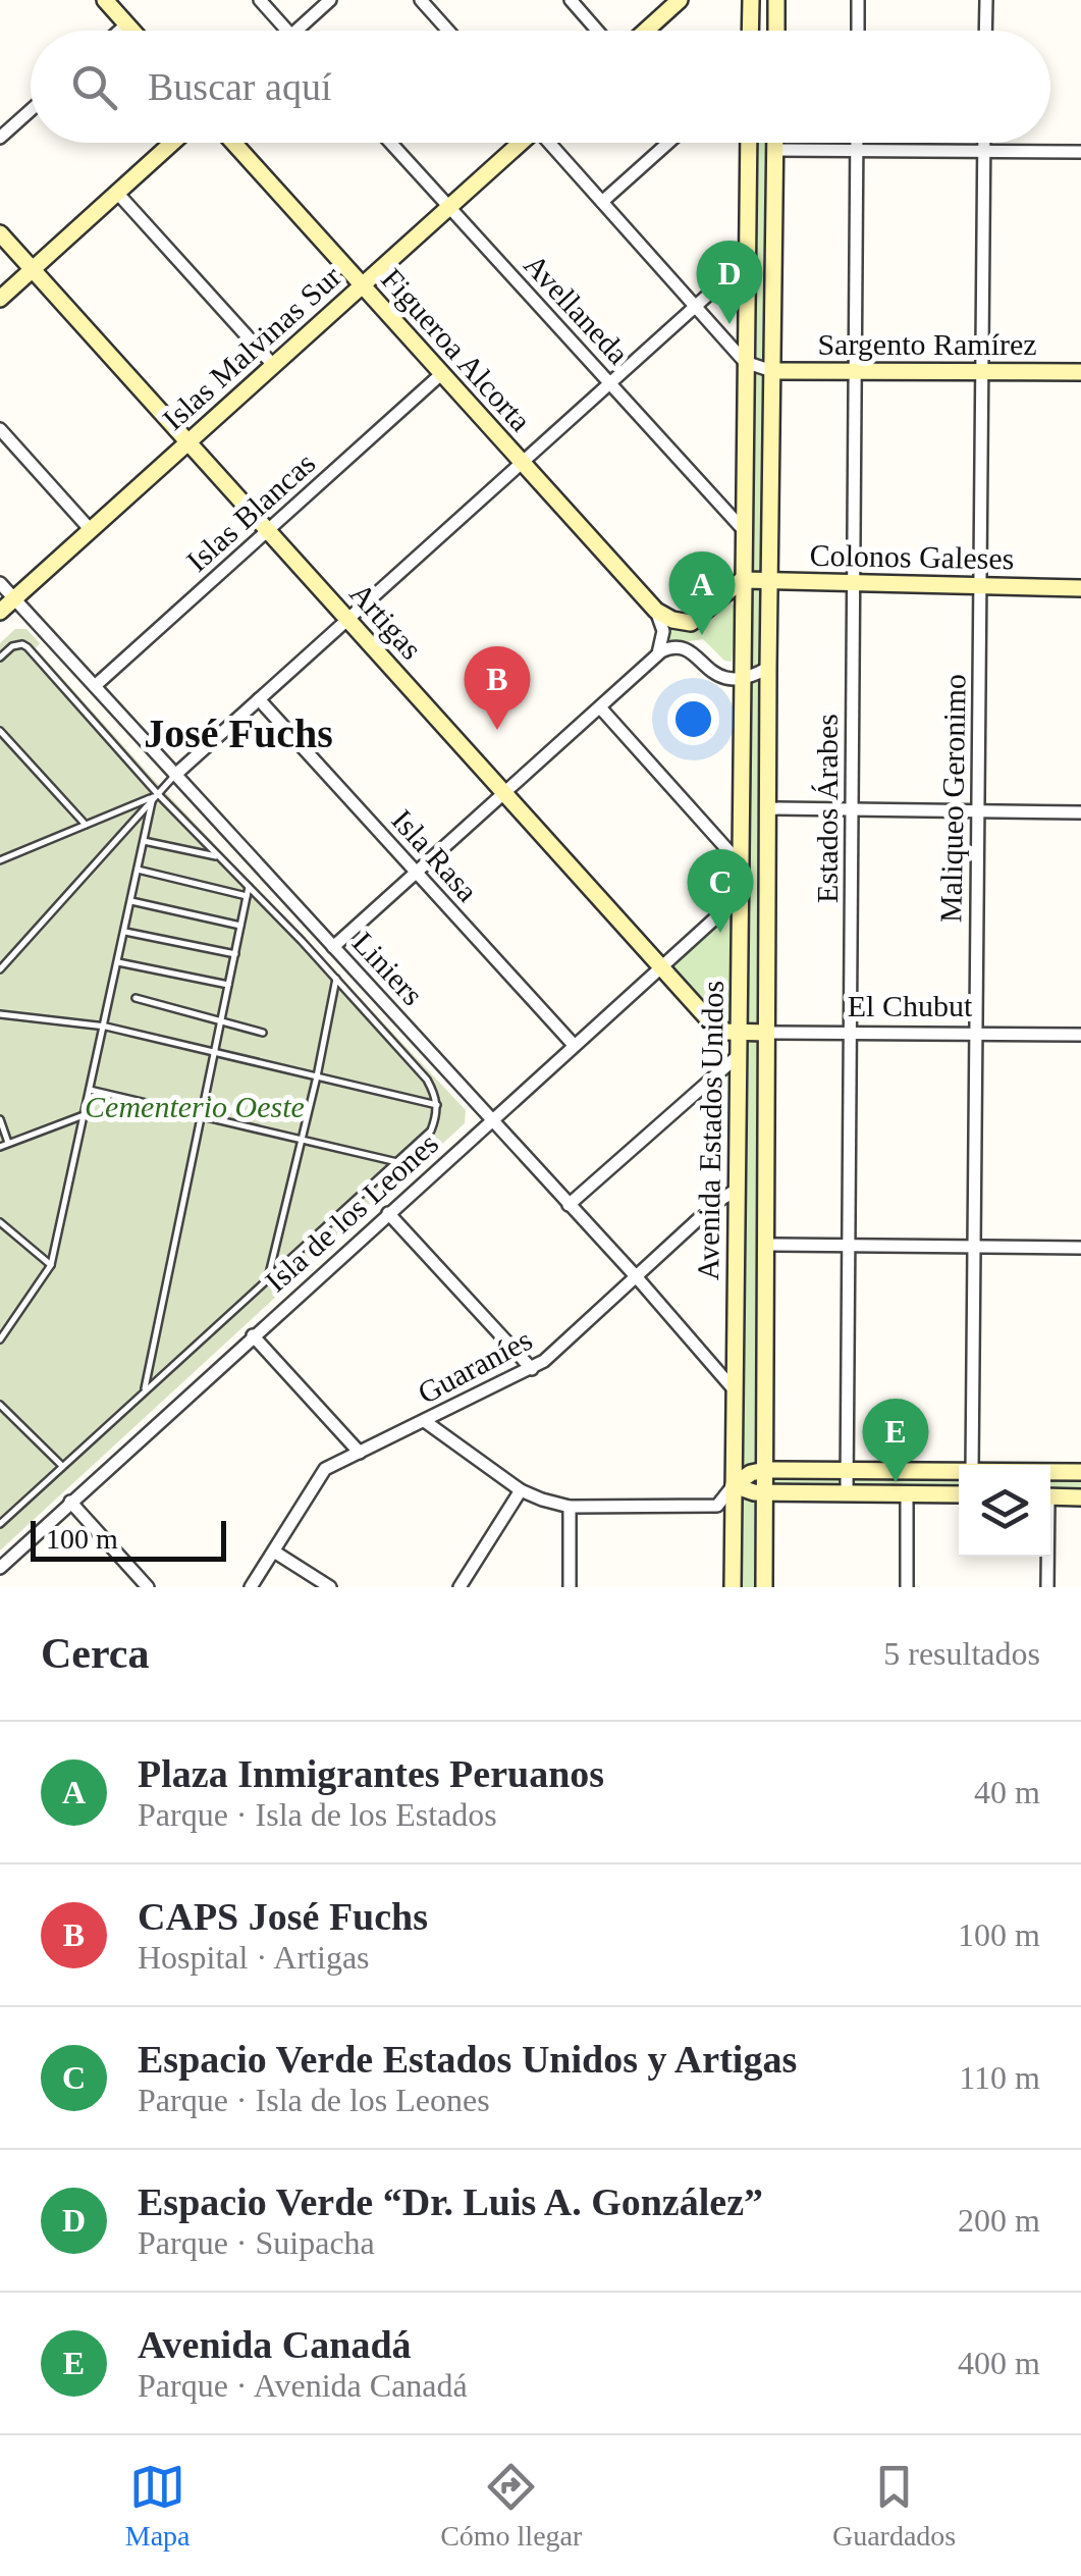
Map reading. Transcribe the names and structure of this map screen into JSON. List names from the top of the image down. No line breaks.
{"streets":{"main road":["Sargento Ramírez","Islas Malvinas Sur","Figueroa Alcorta","Colonos Galeses","Artigas","El Chubut","Avenida Estados Unidos"],"street":["Avellaneda","Islas Blancas","Maliqueo Geronimo","Estados Árabes","Isla Rasa","Liniers","Isla de los Leones","Guaraníes"]},"crossings":[["Avellaneda","Islas Malvinas Sur"],["Avellaneda","Avenida Estados Unidos"],["Sargento Ramírez","Maliqueo Geronimo"],["Sargento Ramírez","Estados Árabes"],["Sargento Ramírez","Avenida Estados Unidos"],["Islas Malvinas Sur","Figueroa Alcorta"],["Islas Malvinas Sur","Artigas"],["Islas Malvinas Sur","Liniers"],["Figueroa Alcorta","Islas Blancas"],["Islas Blancas","Artigas"],["Islas Blancas","Liniers"],["Colonos Galeses","Maliqueo Geronimo"],["Colonos Galeses","Estados Árabes"],["Colonos Galeses","Avenida Estados Unidos"],["Artigas","El Chubut"],["Artigas","Avenida Estados Unidos"],["Artigas","Isla de los Leones"],["Maliqueo Geronimo","El Chubut"],["Estados Árabes","El Chubut"],["Isla Rasa","Isla de los Leones"],["Liniers","Avenida Estados Unidos"],["Liniers","Isla de los Leones"],["Liniers","Guaraníes"],["El Chubut","Avenida Estados Unidos"],["Avenida Estados Unidos","Isla de los Leones"],["Avenida Estados Unidos","Guaraníes"]],"districts":["José Fuchs"],"parks":["Cementerio Oeste"],"scale_bar":"100 m","page":{"search":"Buscar aquí","pins":["D","A","B","C","E"],"scale":"100 m","heading":["Cerca","5 resultados"],"list":[{"mark":"A","name":"Plaza Inmigrantes Peruanos","note":"Parque · Isla de los Estados","value":"40 m"},{"mark":"B","name":"CAPS José Fuchs","note":"Hospital · Artigas","value":"100 m"},{"mark":"C","name":"Espacio Verde Estados Unidos y Artigas","note":"Parque · Isla de los Leones","value":"110 m"},{"mark":"D","name":"Espacio Verde “Dr. Luis A. González”","note":"Parque · Suipacha","value":"200 m"},{"mark":"E","name":"Avenida Canadá","note":"Parque · Avenida Canadá","value":"400 m"}],"nav":["Mapa","Cómo llegar","Guardados"]}}
